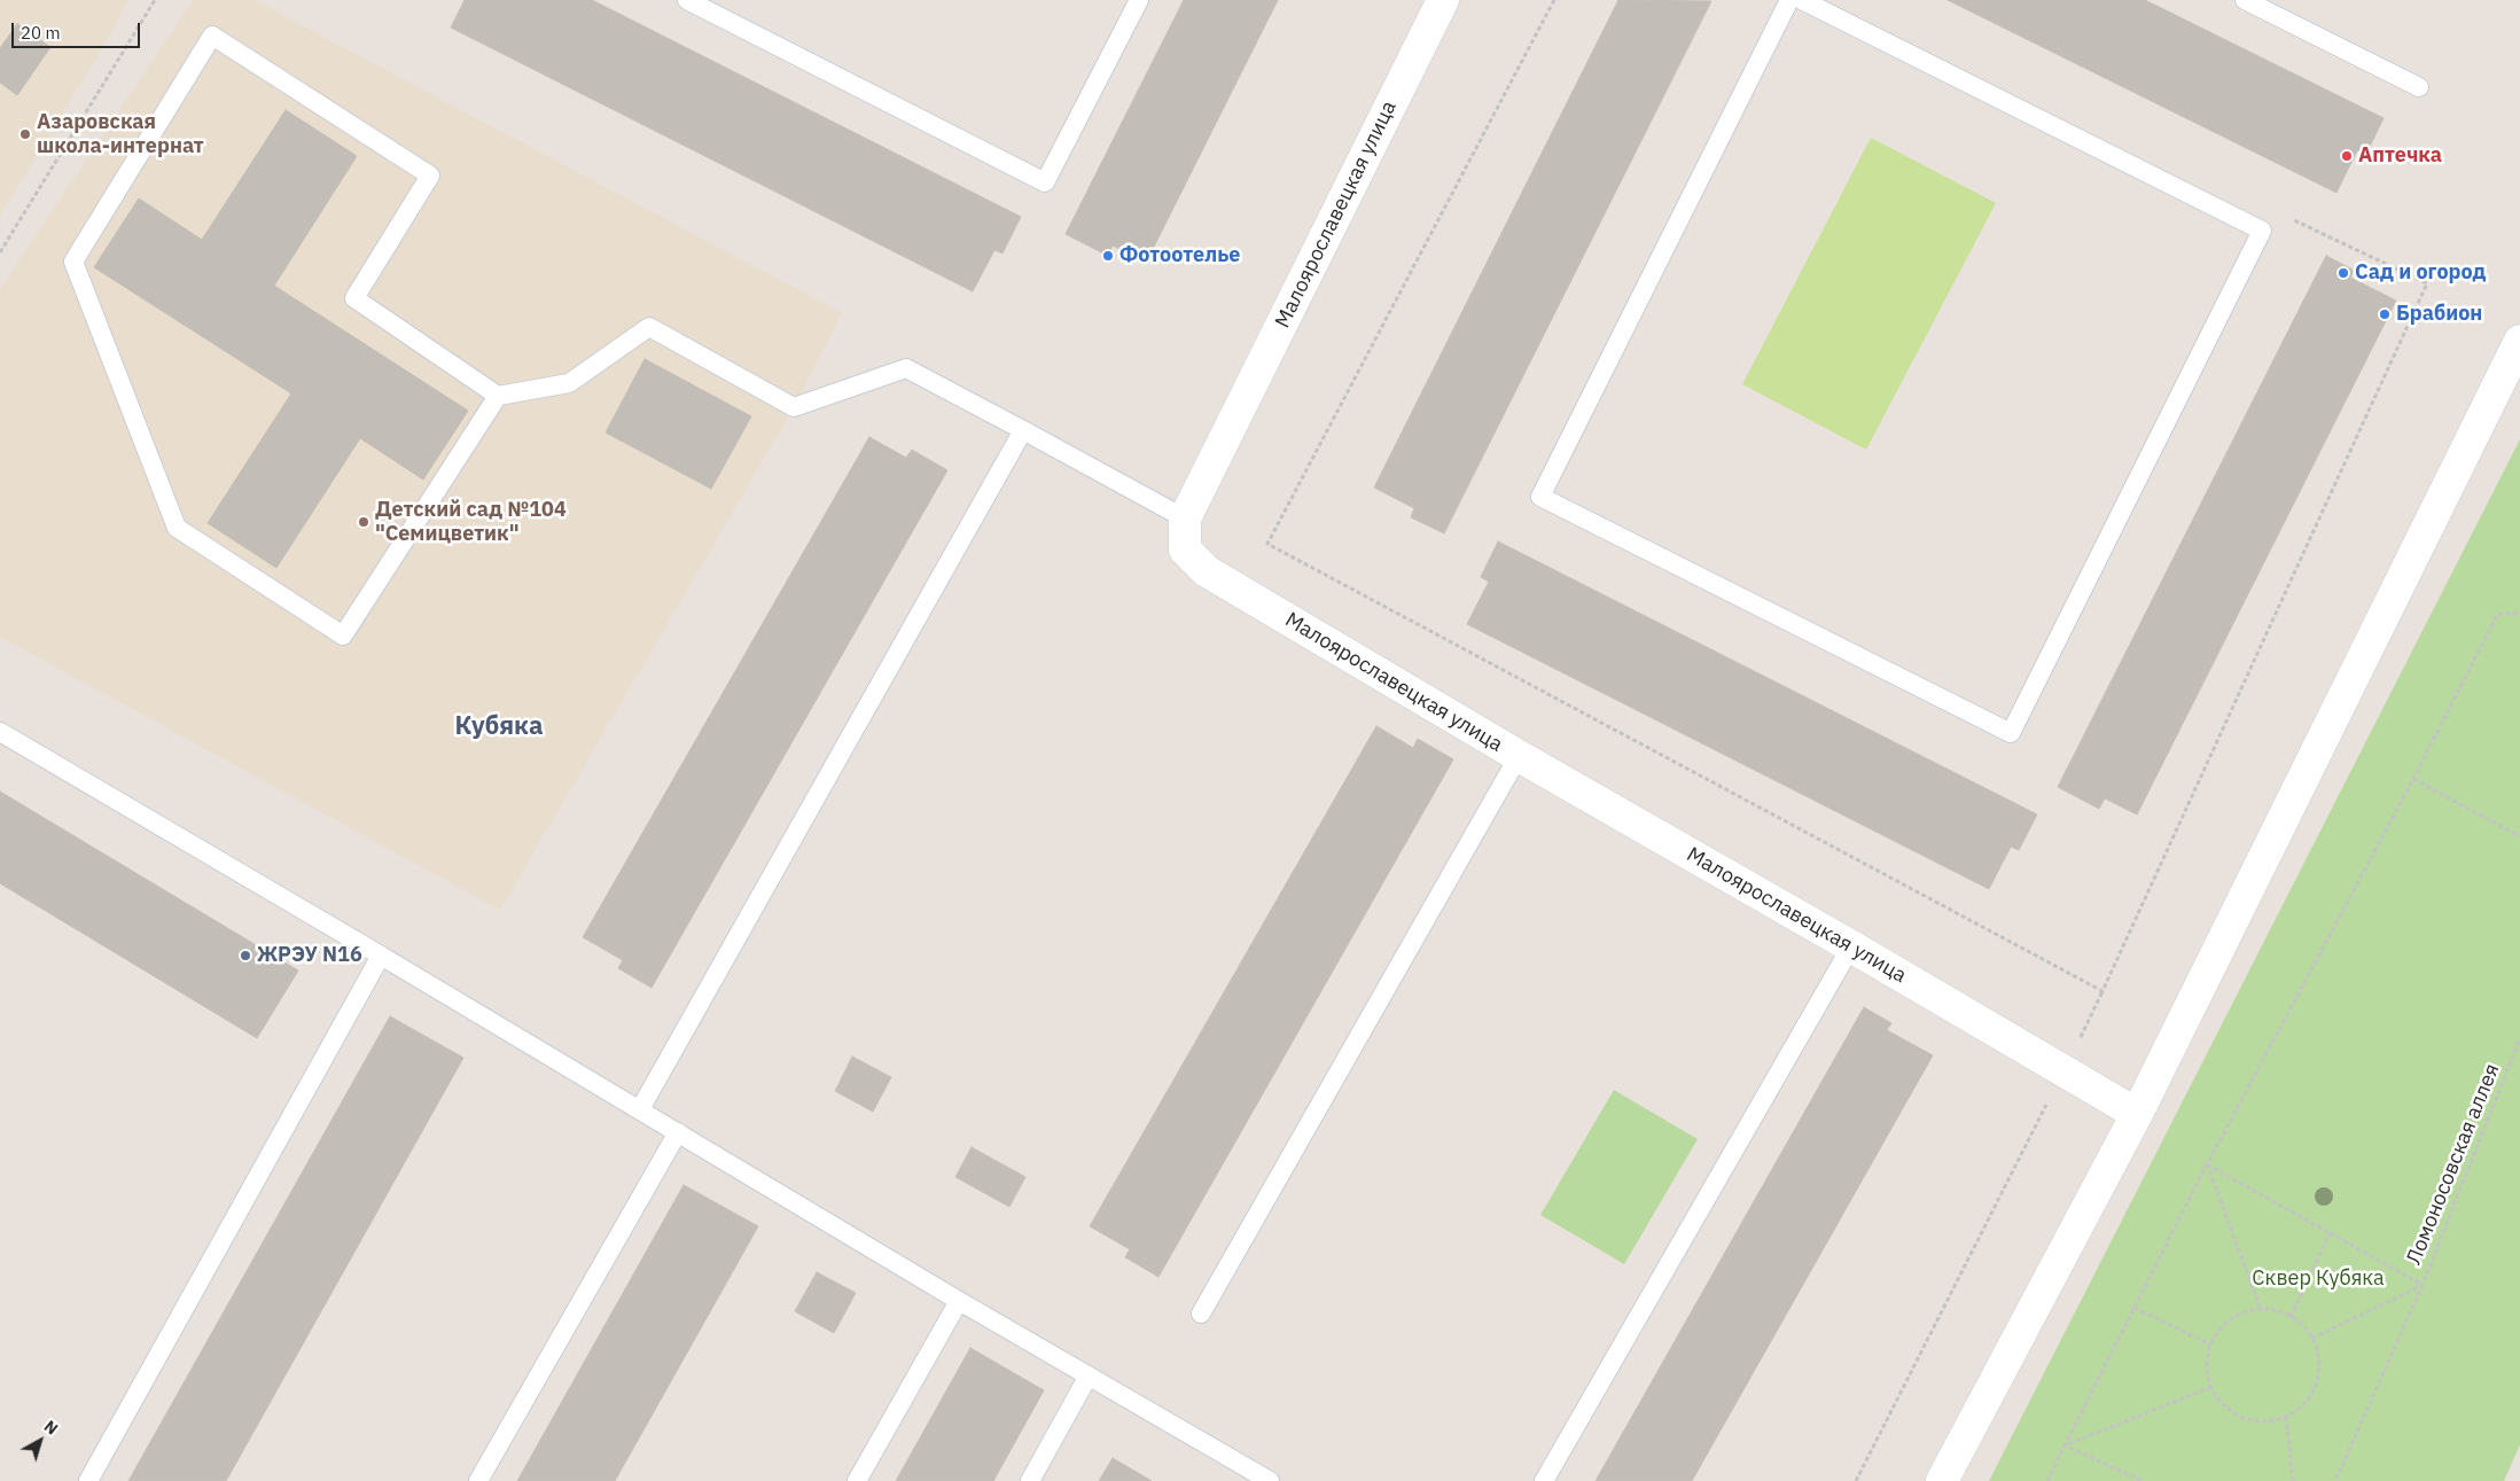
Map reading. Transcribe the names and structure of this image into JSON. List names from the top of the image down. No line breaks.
{"streets":{"street":["Малоярославецкая улица"],"path":["Ломоносовская аллея"]},"districts":["Кубяка"],"parks":["Сквер Кубяка"],"places":["Азаровская школа-интернат","Аптечка","Фотоотелье","Сад и огород","Брабион","Детский сад №104 \"Семицветик\"","ЖРЭУ N16"],"scale_bar":"20 m","north":"top right"}
